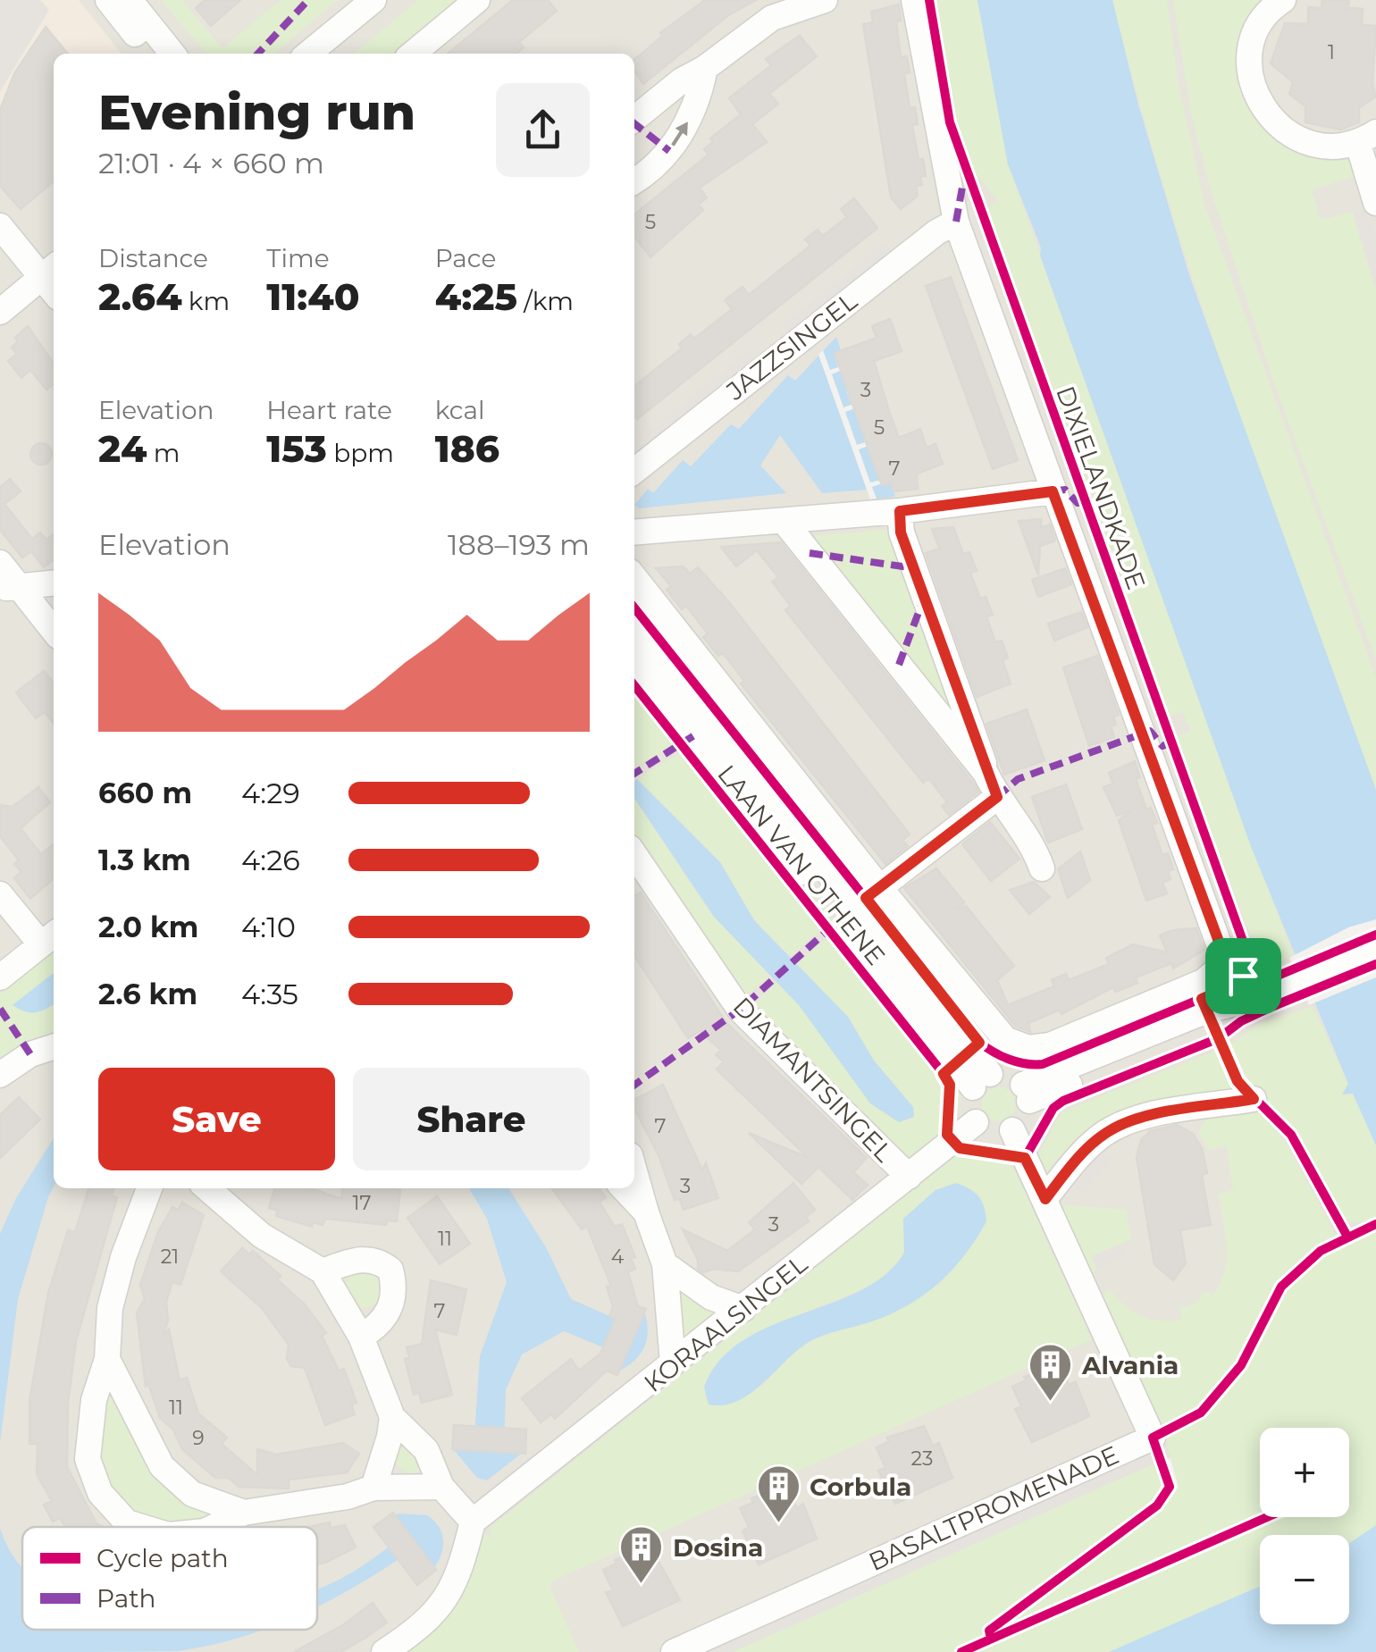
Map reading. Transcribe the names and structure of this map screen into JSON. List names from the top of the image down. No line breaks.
{"streets":{"street":["JAZZSINGEL","DIXIELANDKADE","LAAN VAN OTHENE","DIAMANTSINGEL","KORAALSINGEL","BASALTPROMENADE"]},"crossings":[["JAZZSINGEL","DIXIELANDKADE"],["DIXIELANDKADE","LAAN VAN OTHENE"],["LAAN VAN OTHENE","KORAALSINGEL"],["LAAN VAN OTHENE","BASALTPROMENADE"],["DIAMANTSINGEL","KORAALSINGEL"],["KORAALSINGEL","BASALTPROMENADE"]],"places":{"building":["Alvania","Corbula","Dosina"]},"house_numbers":["1","5","3","5","7","7","3","17","3","11","21","4","7","11","9","23"],"legend":["Cycle path","Path"],"page":{"heading":["Evening run","21:01 · 4 × 660 m"],"stats":[["Distance","2.64 km"],["Time","11:40"],["Pace","4:25 /km"],["Elevation","24 m"],["Heart rate","153 bpm"],["kcal","186"]],"chart":["Elevation","188–193 m"],"list":[{"name":"660 m","note":"4:29"},{"name":"1.3 km","note":"4:26"},{"name":"2.0 km","note":"4:10"},{"name":"2.6 km","note":"4:35"}],"buttons":["Save","Share"],"map_buttons":["+","−"]}}
